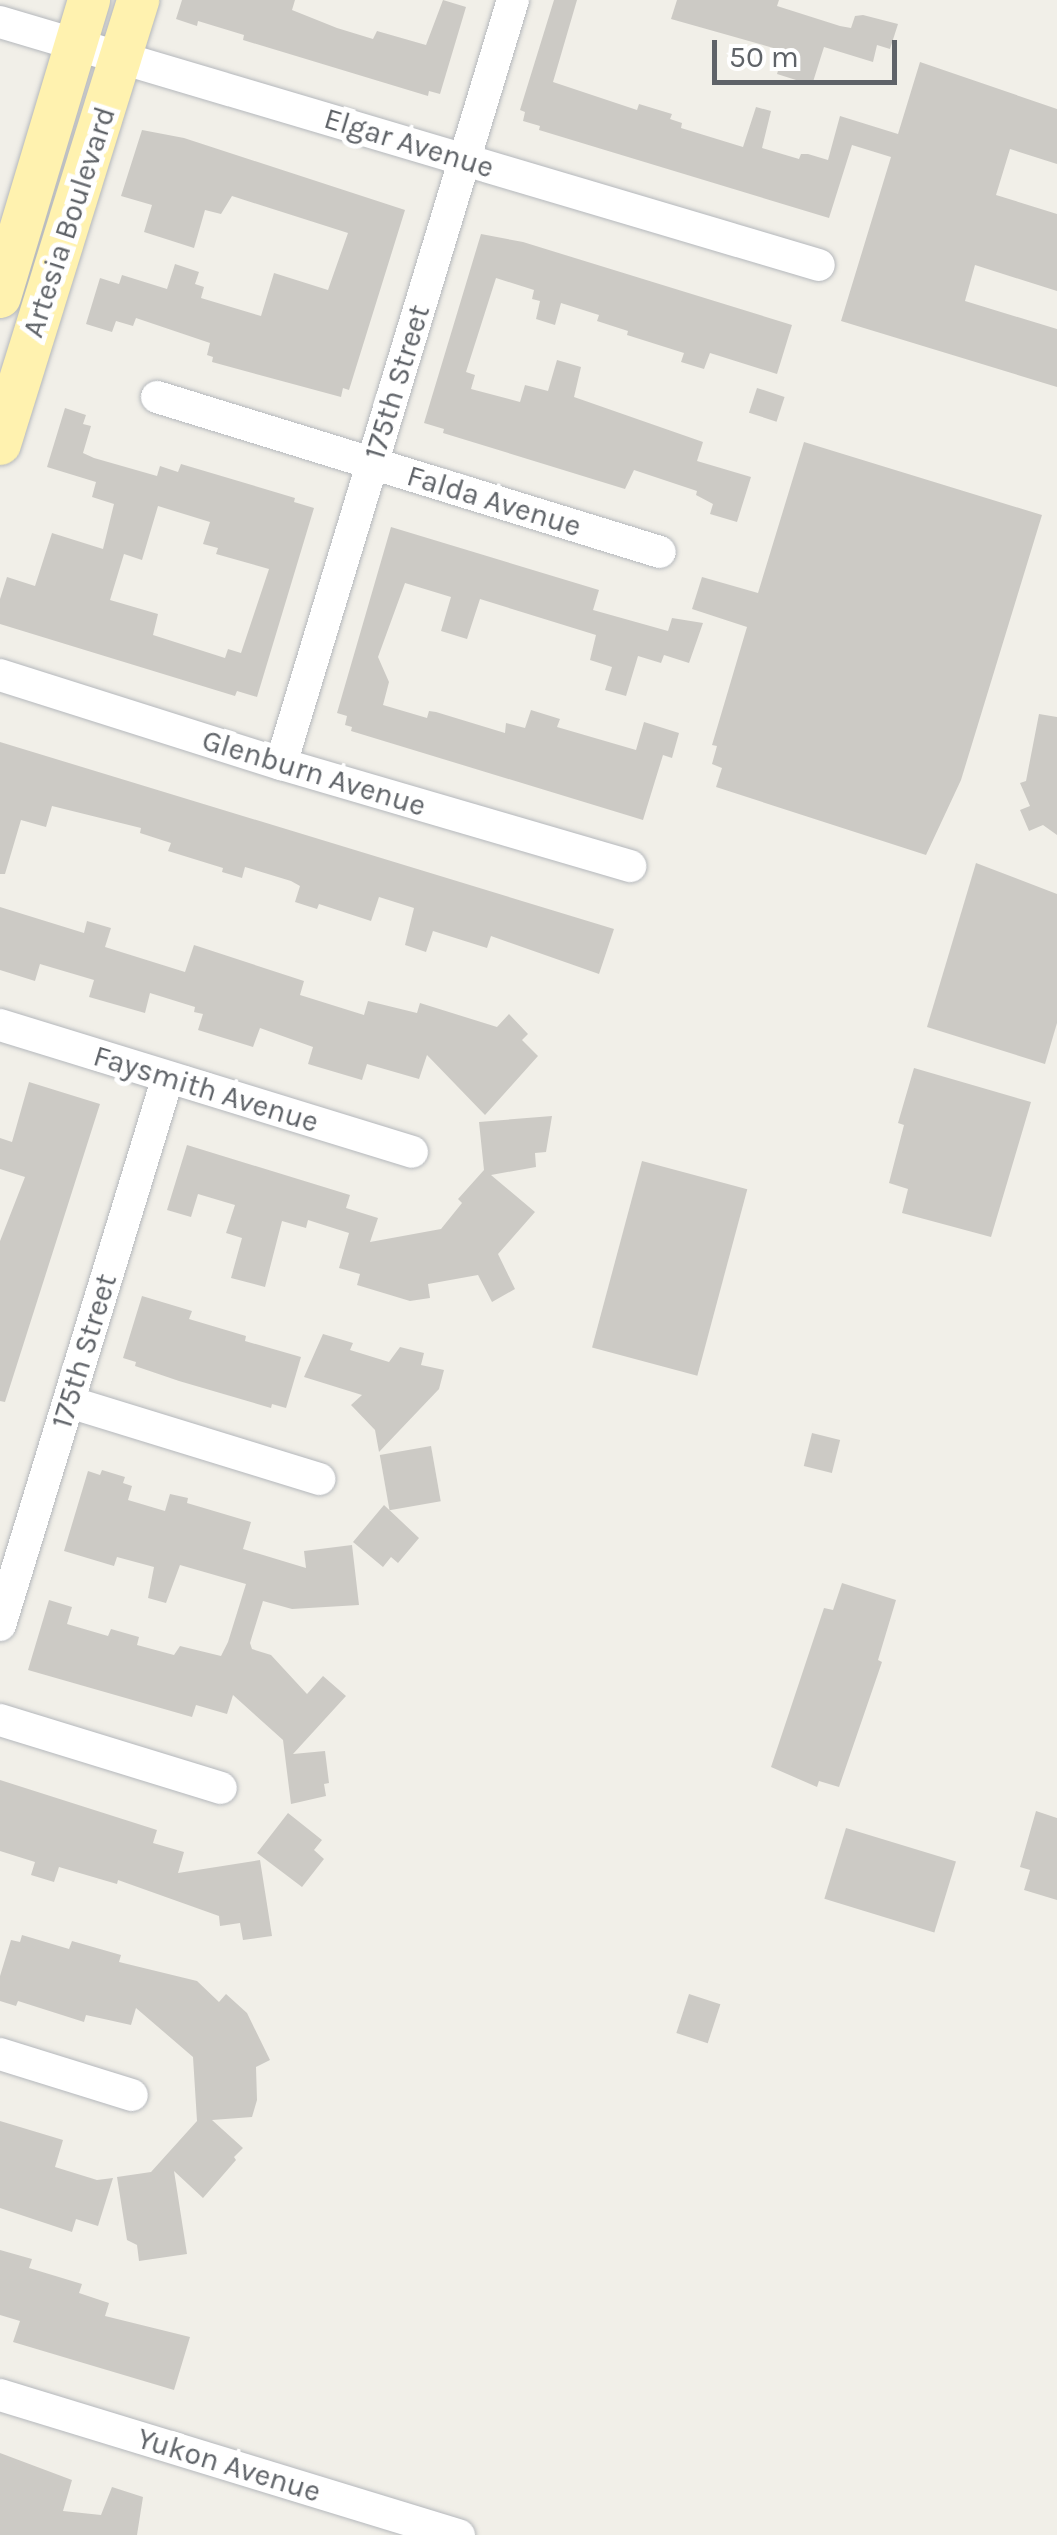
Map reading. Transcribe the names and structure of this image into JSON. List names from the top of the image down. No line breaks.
{"streets":{"main road":["Artesia Boulevard"],"street":["Elgar Avenue","175th Street","Falda Avenue","Glenburn Avenue","Faysmith Avenue","Yukon Avenue"]},"crossings":[["Elgar Avenue","Artesia Boulevard"],["Elgar Avenue","175th Street"],["175th Street","Falda Avenue"],["175th Street","Glenburn Avenue"],["175th Street","Faysmith Avenue"]],"scale_bar":"50 m"}
